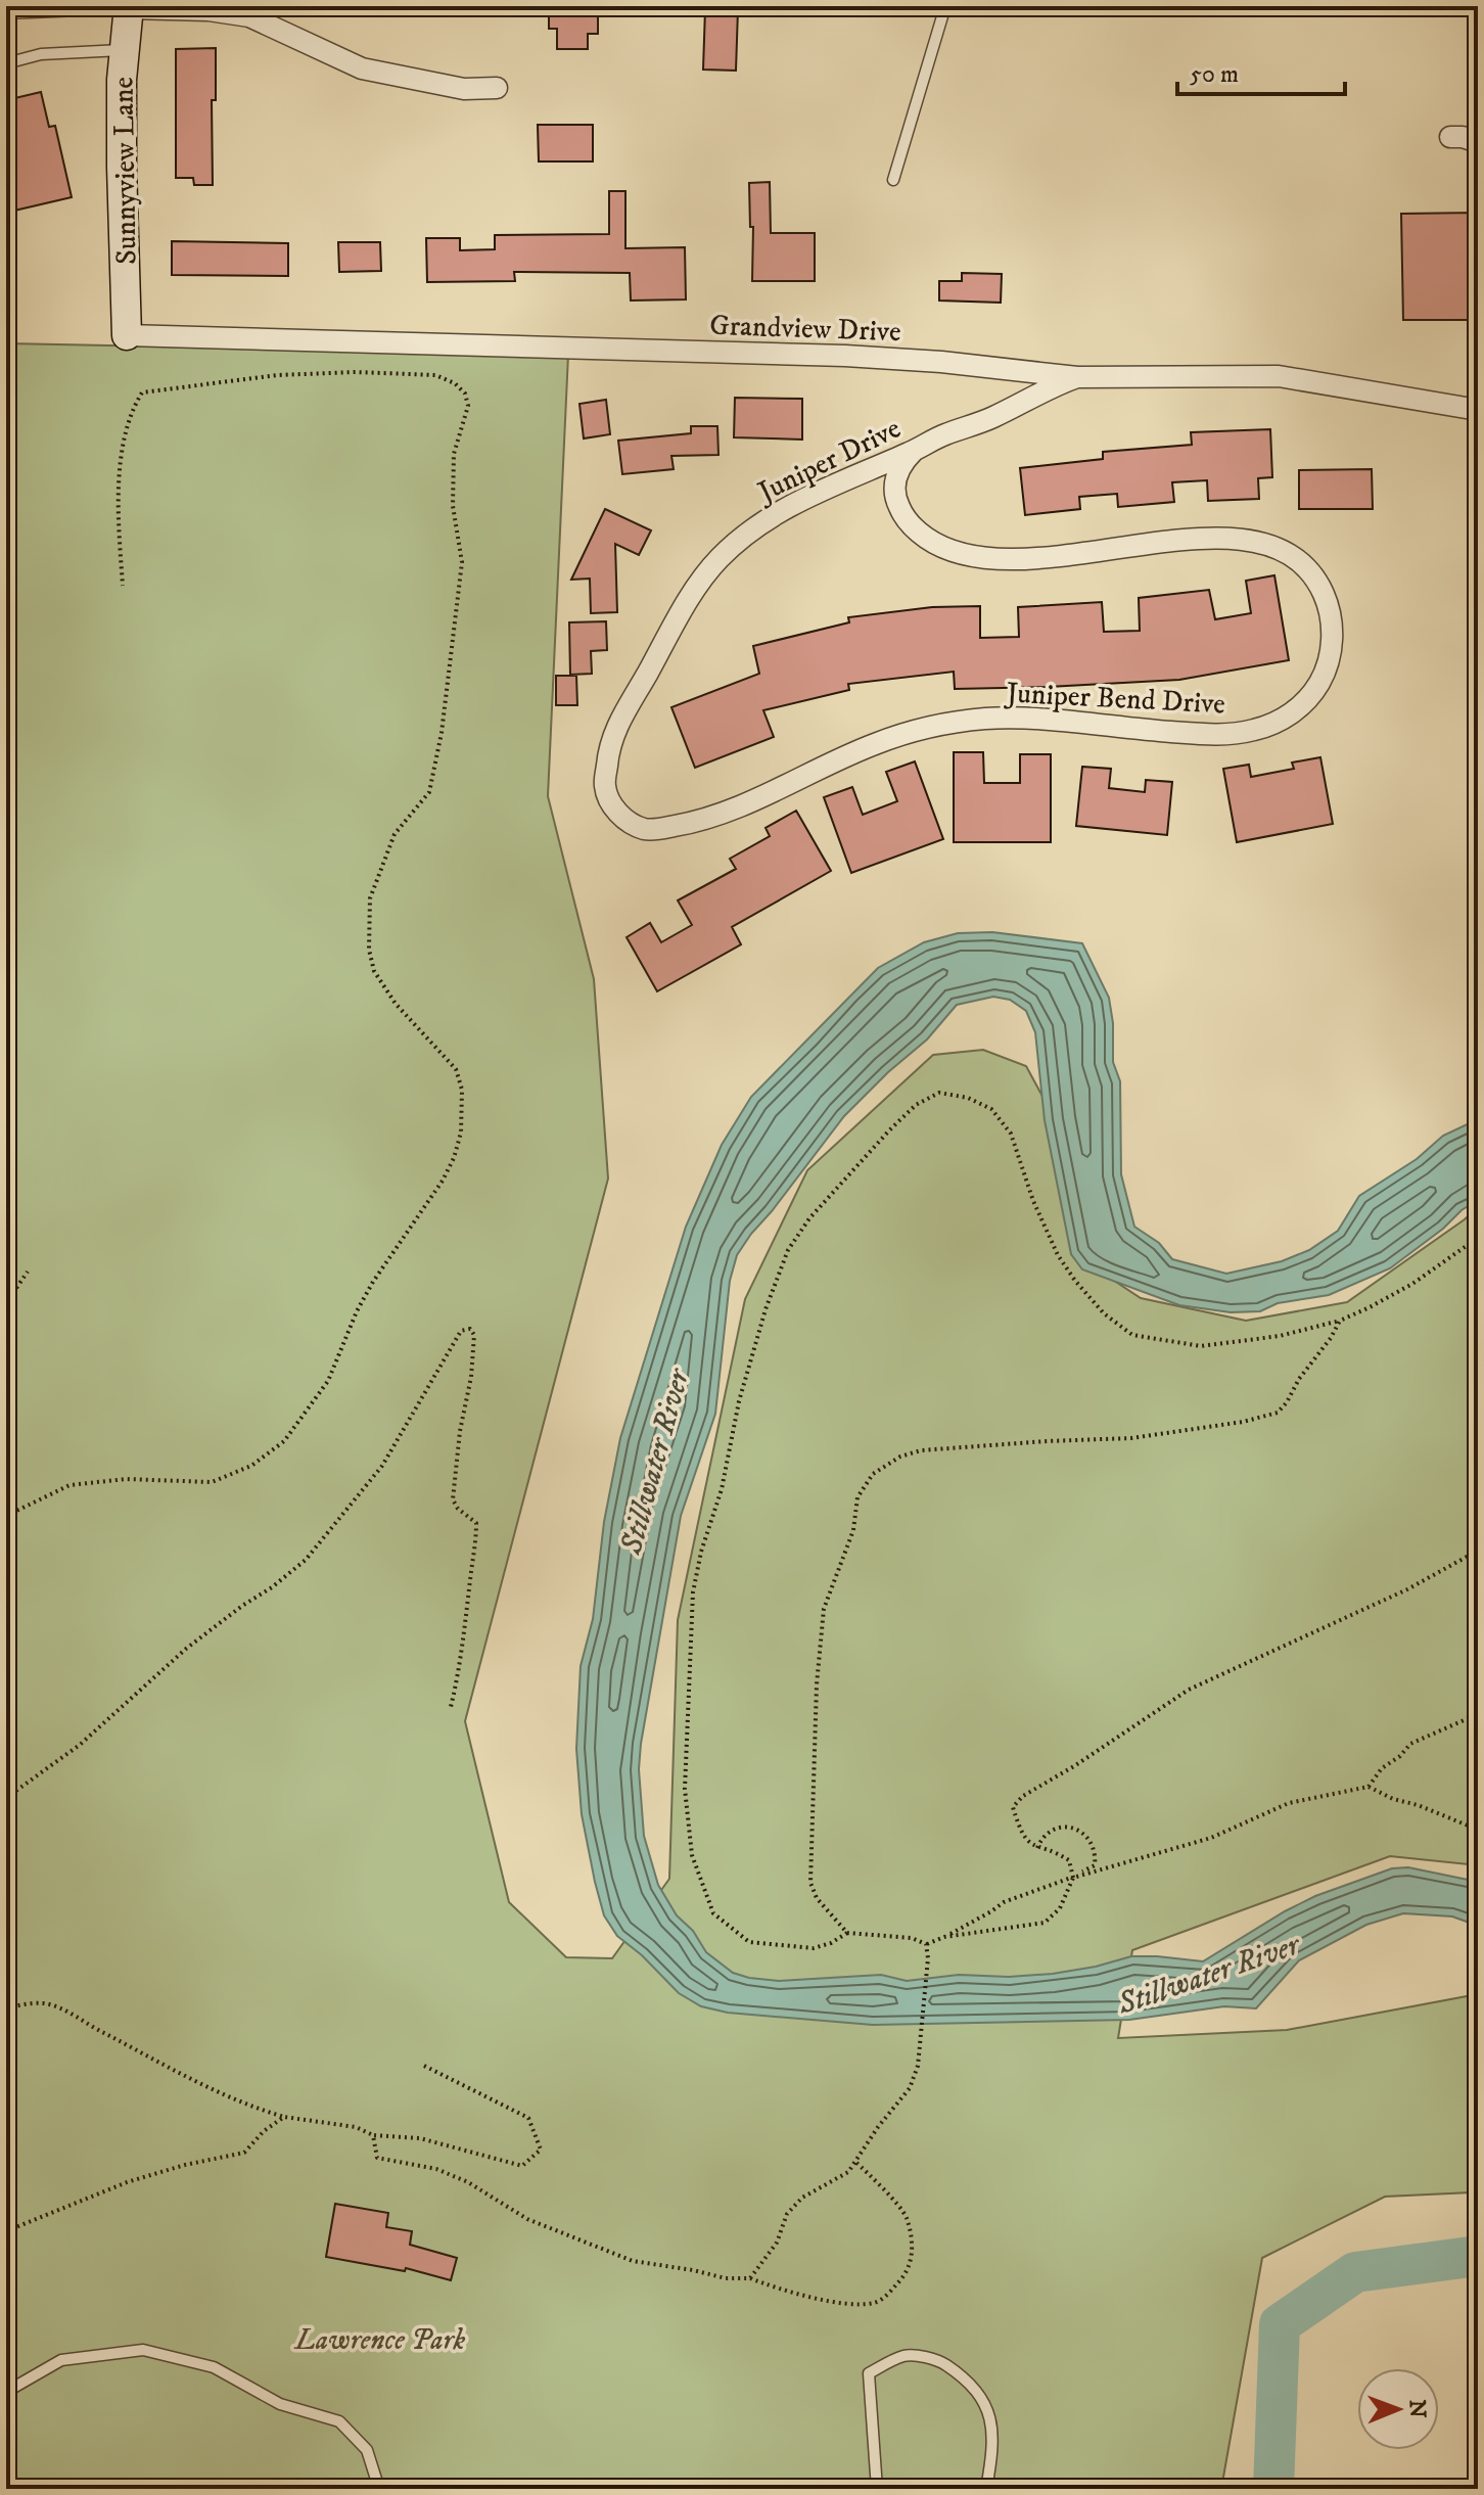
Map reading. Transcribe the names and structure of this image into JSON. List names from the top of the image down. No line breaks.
{"streets":{"street":["Sunnyview Lane","Grandview Drive","Juniper Drive","Juniper Bend Drive"]},"crossings":[["Sunnyview Lane","Grandview Drive"],["Grandview Drive","Juniper Drive"],["Juniper Drive","Juniper Bend Drive"]],"water":["Stillwater River"],"parks":["Lawrence Park"],"scale_bar":"50 m","north":"right"}
